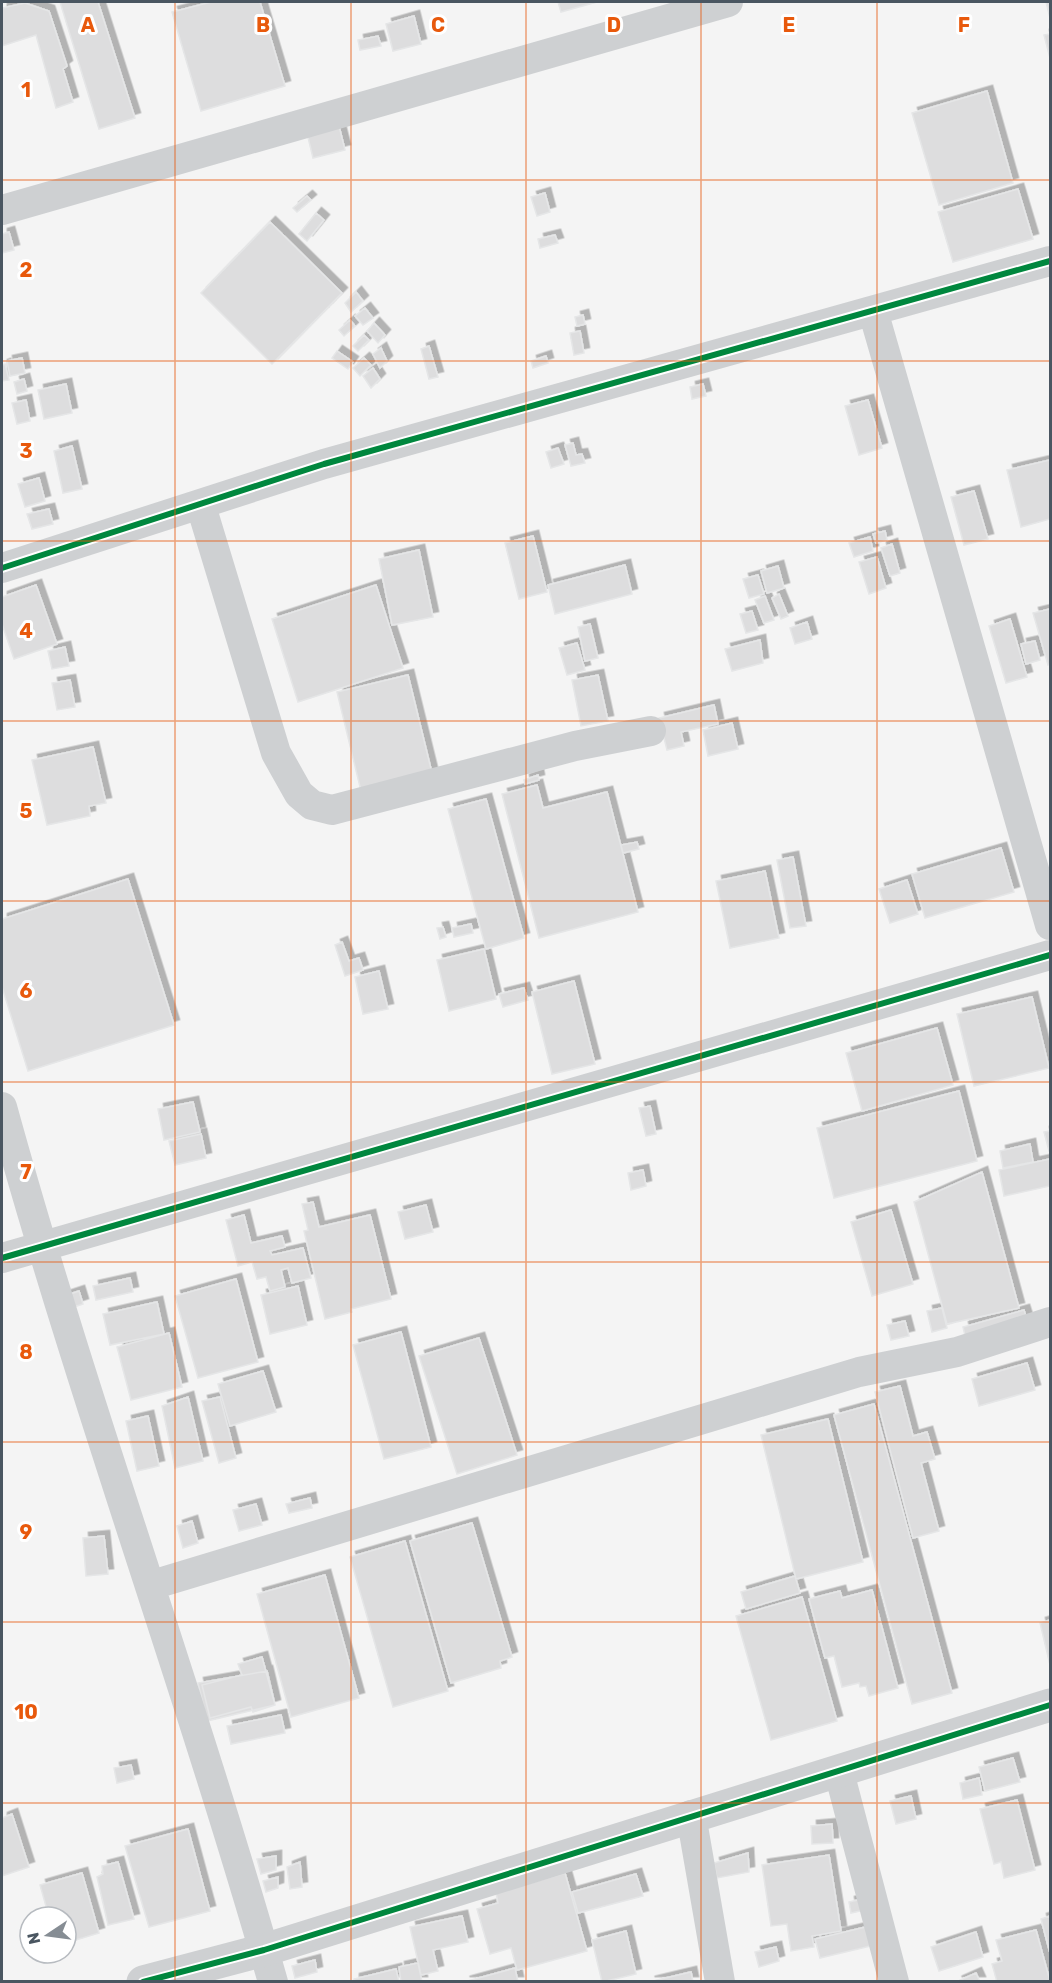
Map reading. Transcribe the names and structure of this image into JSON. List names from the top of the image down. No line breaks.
{"north":"left","grid":{"columns":["A","B","C","D","E","F"],"rows":["1","2","3","4","5","6","7","8","9","10"]}}
